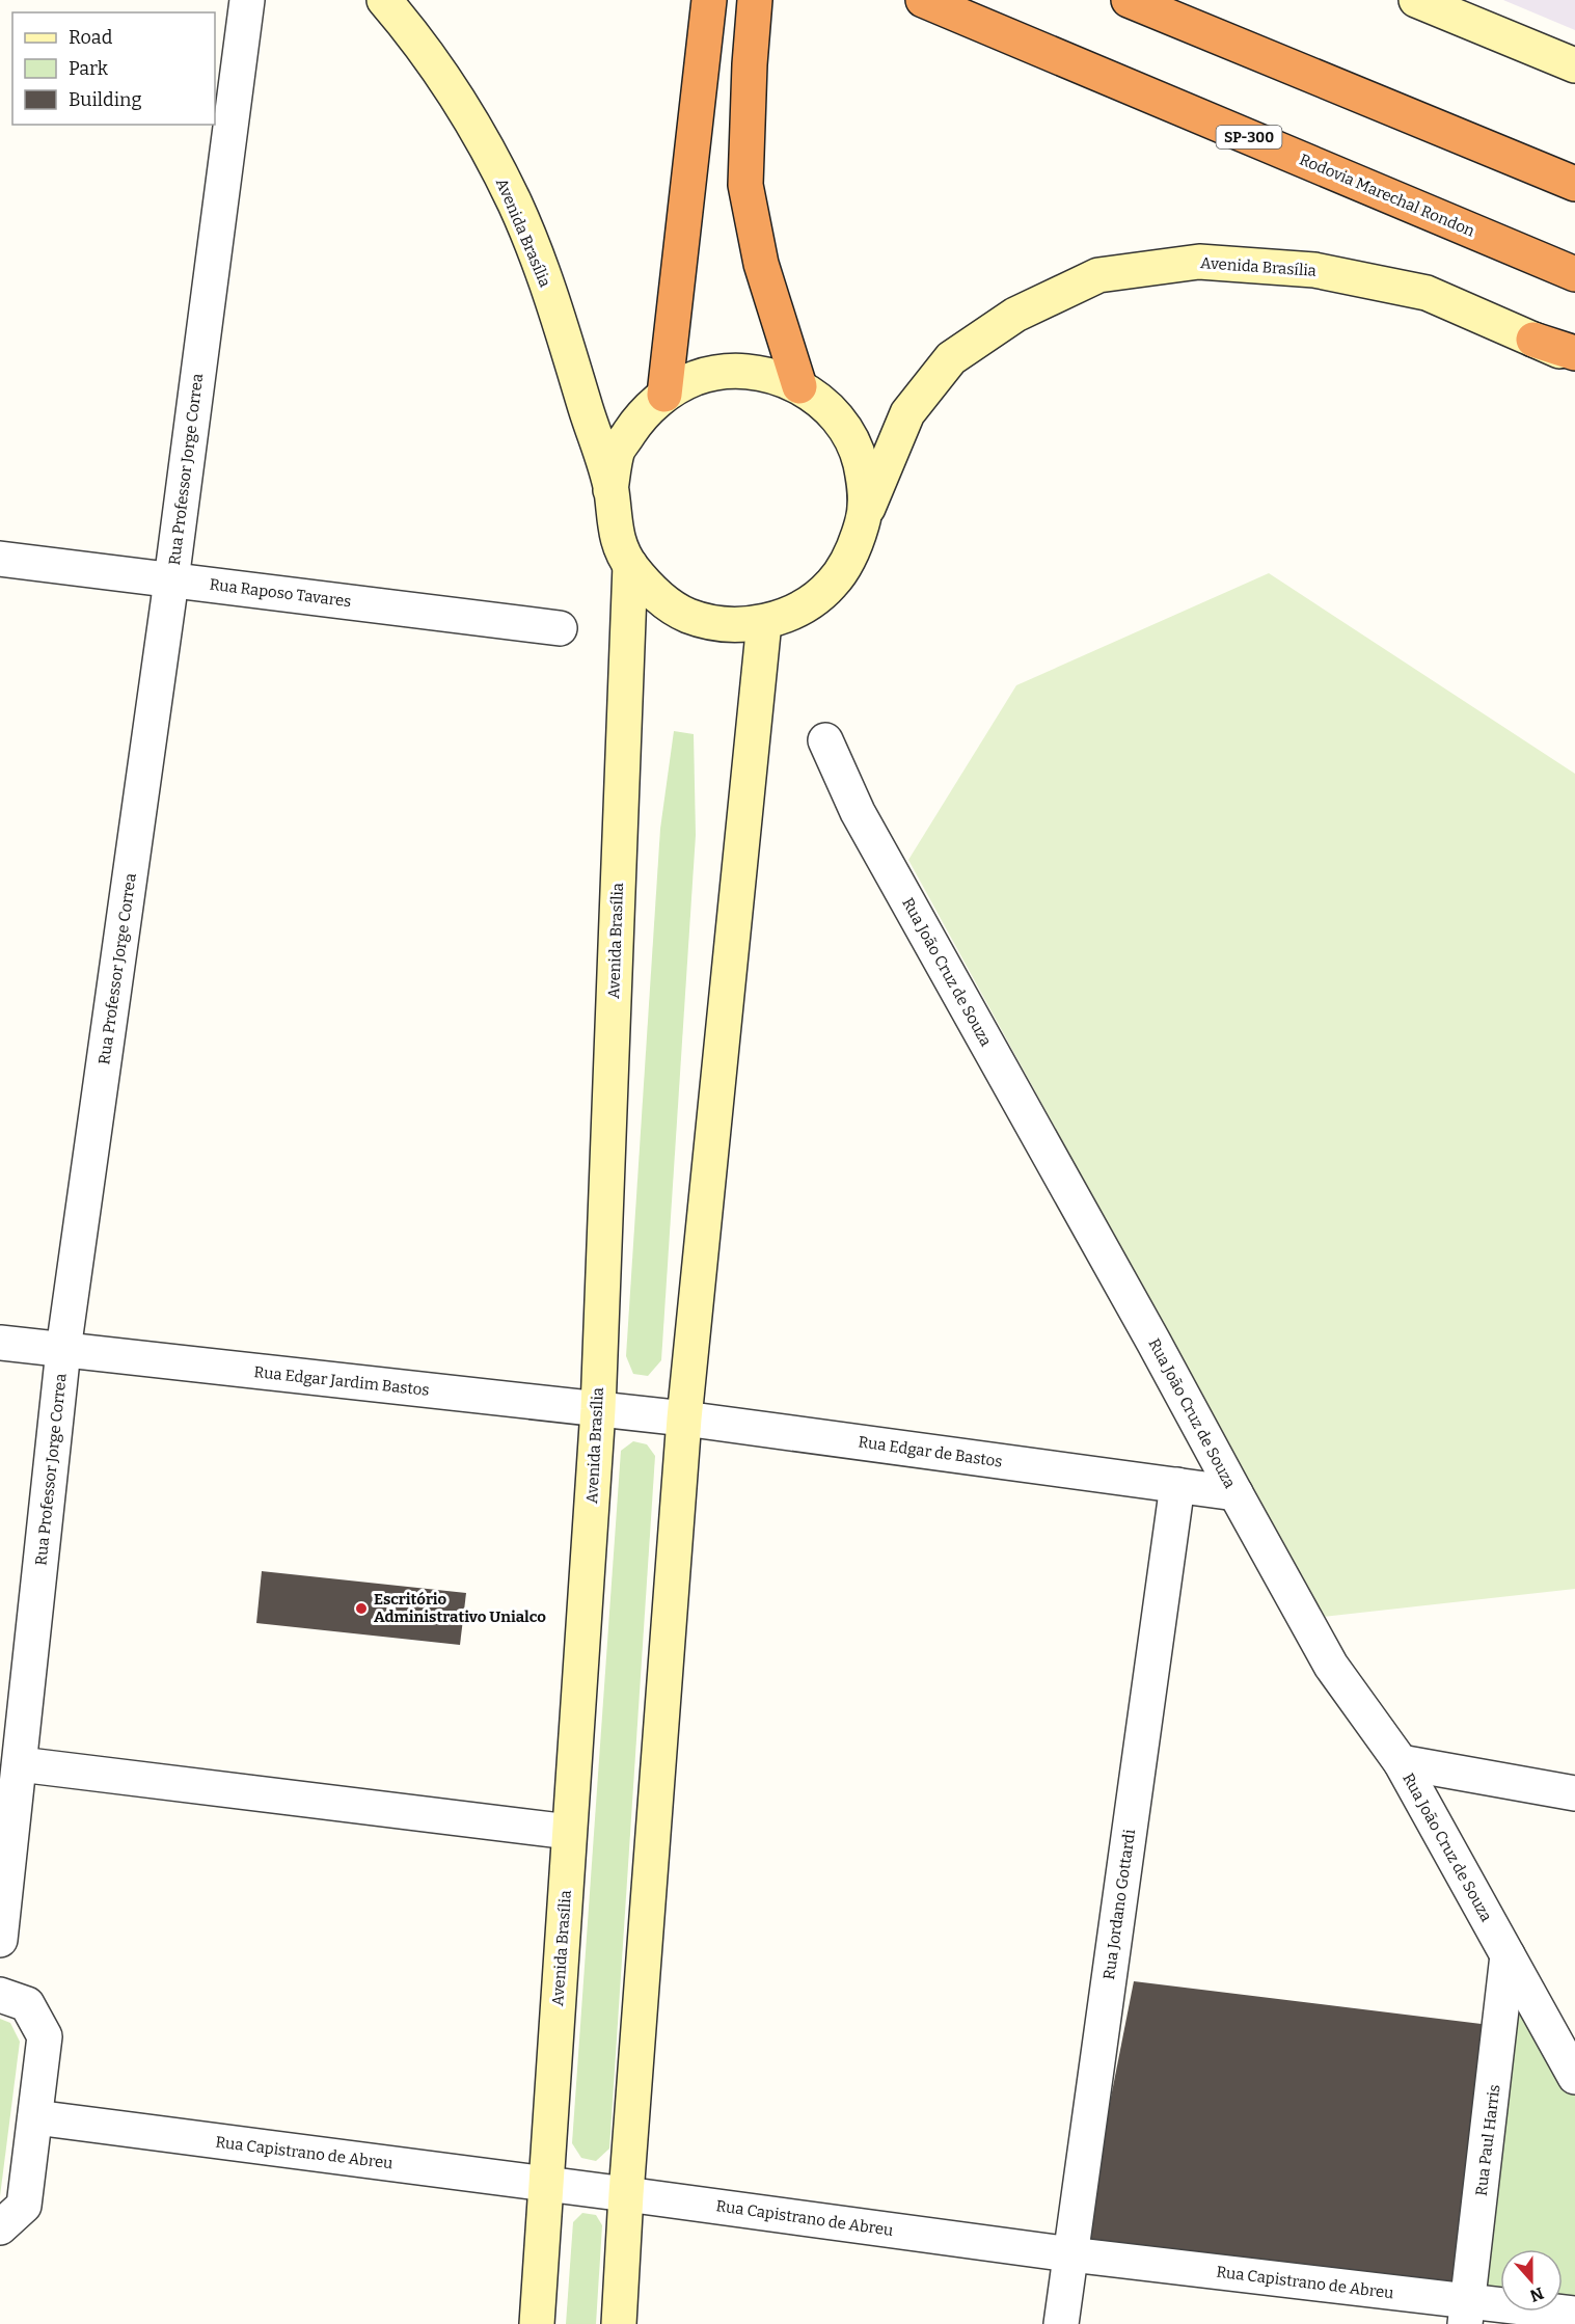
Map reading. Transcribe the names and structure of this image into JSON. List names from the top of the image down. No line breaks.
{"streets":{"highway":["SP-300","Rodovia Marechal Rondon"],"main road":["Avenida Brasília"],"street":["Rua Professor Jorge Correa","Rua Raposo Tavares","Rua João Cruz de Souza","Rua Edgar Jardim Bastos","Rua Edgar de Bastos","Rua Jordano Gottardi","Rua Paul Harris","Rua Capistrano de Abreu"]},"crossings":[["Avenida Brasília","Rua Edgar Jardim Bastos"],["Avenida Brasília","Rua Capistrano de Abreu"],["Rua Professor Jorge Correa","Rua Raposo Tavares"],["Rua Professor Jorge Correa","Rua Edgar Jardim Bastos"],["Rua João Cruz de Souza","Rua Edgar de Bastos"],["Rua João Cruz de Souza","Rua Paul Harris"],["Rua Edgar Jardim Bastos","Rua Edgar de Bastos"],["Rua Edgar de Bastos","Rua Jordano Gottardi"],["Rua Jordano Gottardi","Rua Capistrano de Abreu"],["Rua Paul Harris","Rua Capistrano de Abreu"]],"places":["Escritório Administrativo Unialco"],"legend":["Road","Park","Building"],"north":"bottom"}
